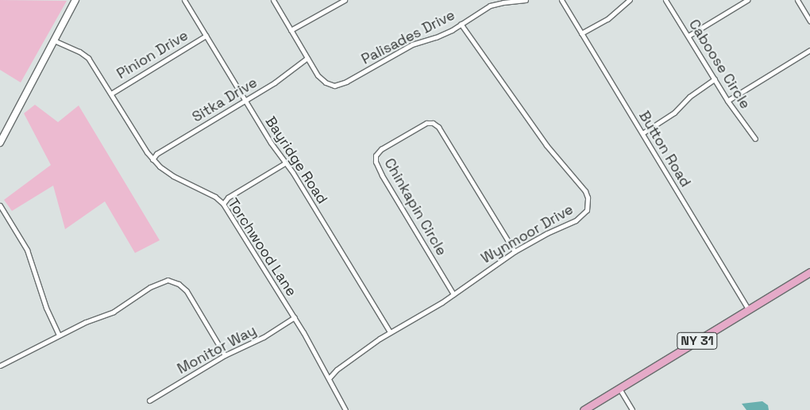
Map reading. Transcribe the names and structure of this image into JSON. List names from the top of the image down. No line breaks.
{"streets":{"main road":["NY 31"],"street":["Palisades Drive","Pinion Drive","Caboose Circle","Sitka Drive","Button Road","Bayridge Road","Chinkapin Circle","Wynmoor Drive","Torchwood Lane","Monitor Way"]},"crossings":[["Palisades Drive","Sitka Drive"],["Palisades Drive","Wynmoor Drive"],["Pinion Drive","Bayridge Road"],["Pinion Drive","Torchwood Lane"],["Sitka Drive","Bayridge Road"],["Sitka Drive","Torchwood Lane"],["Button Road","NY 31"],["Bayridge Road","Wynmoor Drive"],["Chinkapin Circle","Wynmoor Drive"],["Wynmoor Drive","Torchwood Lane"],["Torchwood Lane","Monitor Way"]]}
